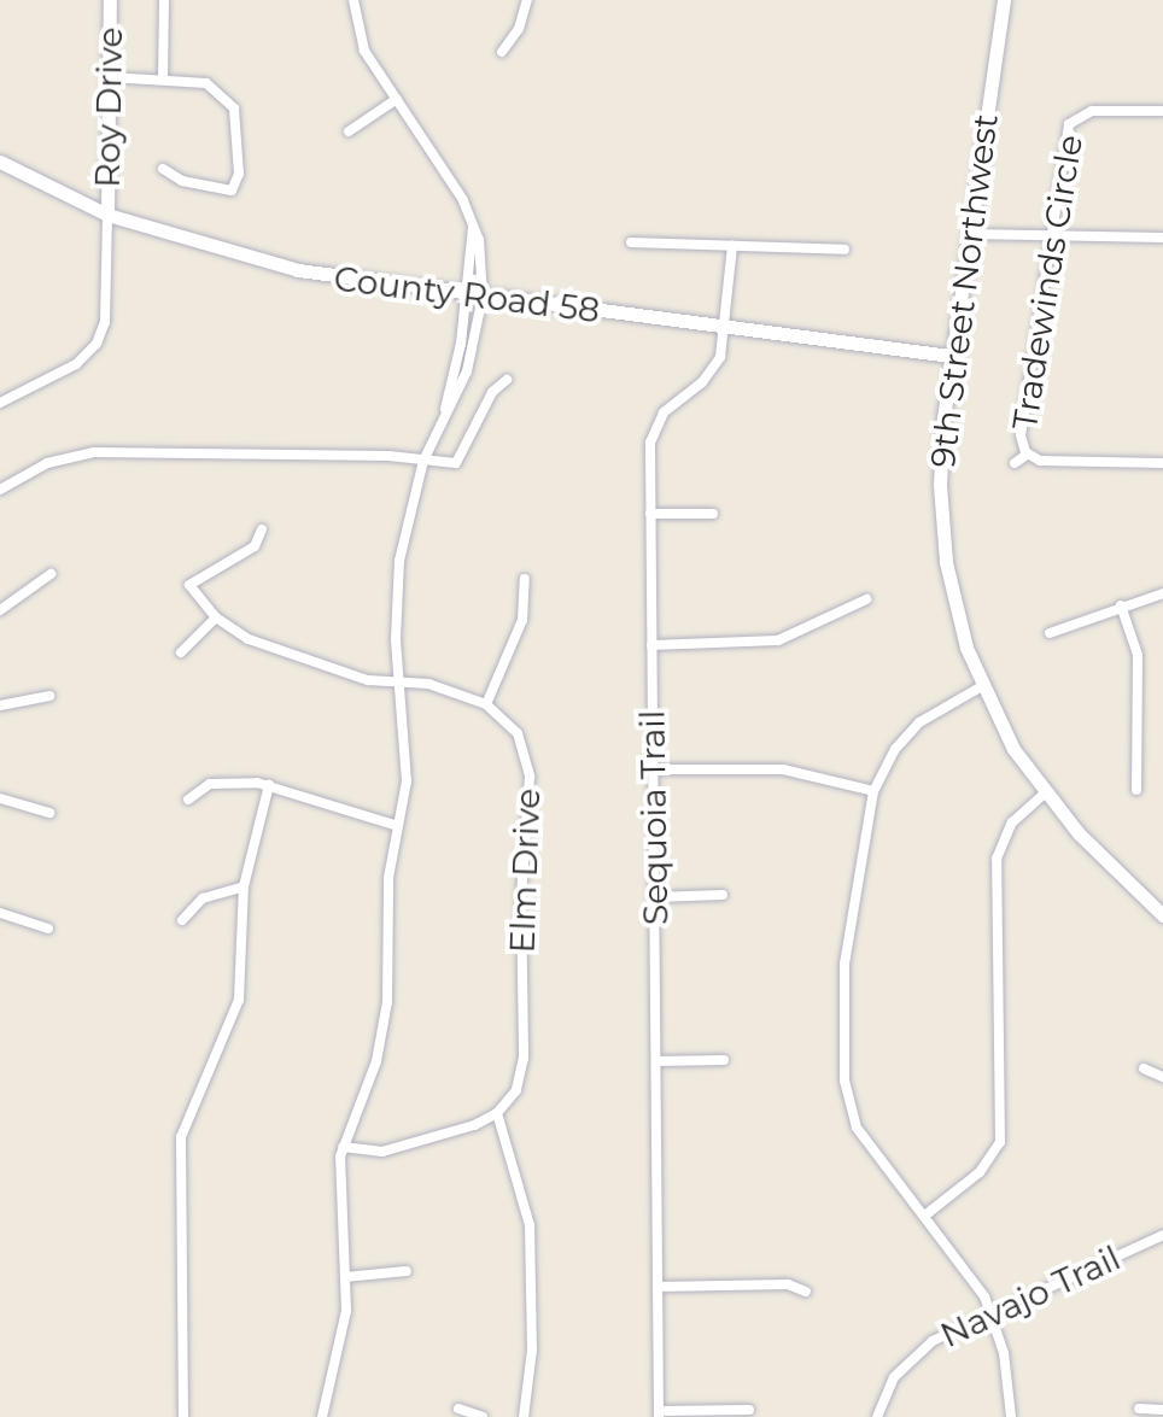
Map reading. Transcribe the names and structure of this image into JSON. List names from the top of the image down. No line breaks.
{"streets":{"street":["Roy Drive","Tradewinds Circle","9th Street Northwest","County Road 58","Sequoia Trail","Elm Drive","Navajo Trail"]},"crossings":[["Roy Drive","County Road 58"],["9th Street Northwest","County Road 58"],["County Road 58","Sequoia Trail"]]}
